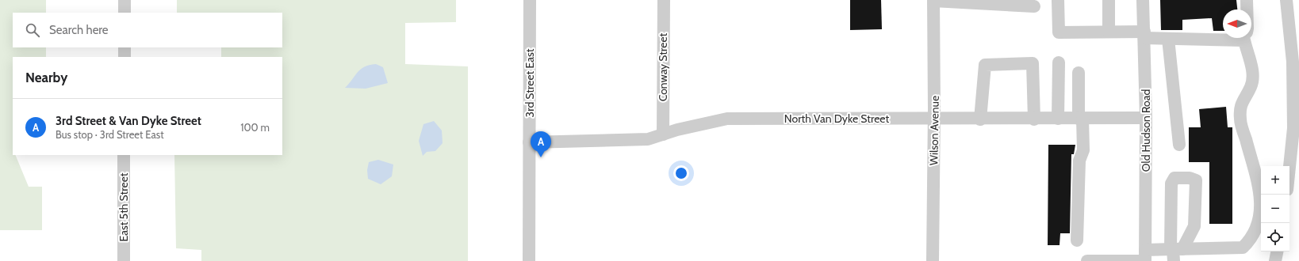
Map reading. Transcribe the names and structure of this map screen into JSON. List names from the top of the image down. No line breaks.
{"streets":{"street":["Conway Street","3rd Street East","North Van Dyke Street","Wilson Avenue","Old Hudson Road","East 5th Street"]},"crossings":[["Conway Street","North Van Dyke Street"],["3rd Street East","North Van Dyke Street"],["North Van Dyke Street","Wilson Avenue"],["North Van Dyke Street","Old Hudson Road"]],"north":"left","page":{"search":"Search here","heading":"Nearby","list":[{"mark":"A","name":"3rd Street & Van Dyke Street","note":"Bus stop · 3rd Street East","value":"100 m"}],"pins":"A","map_buttons":["+","−"]}}
